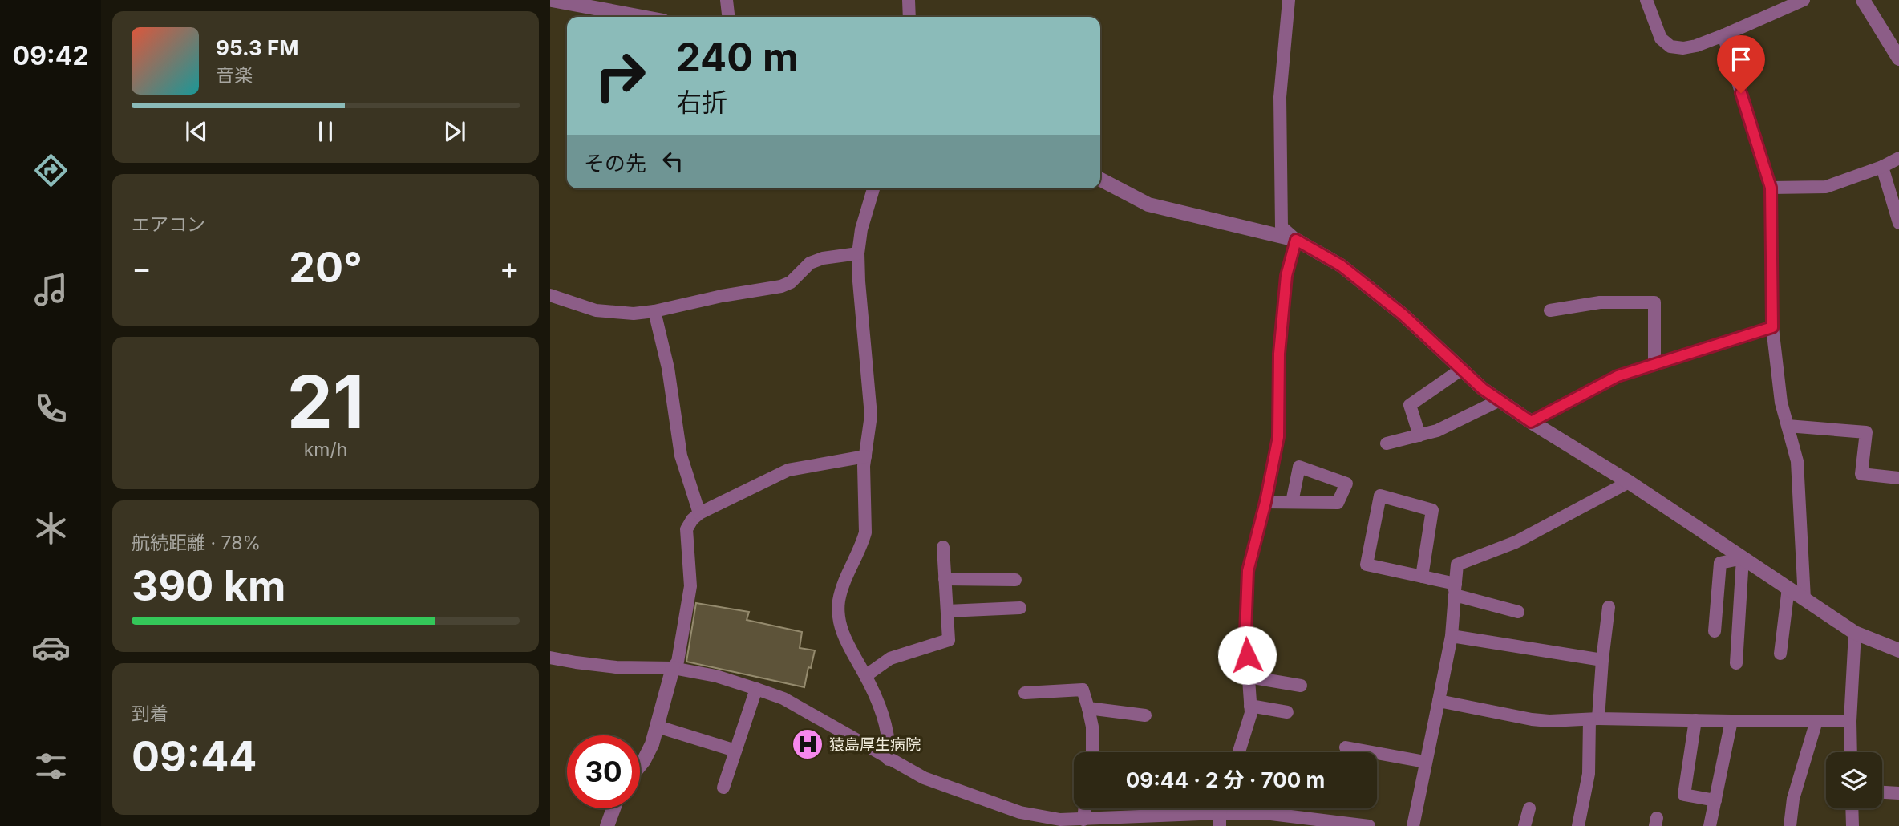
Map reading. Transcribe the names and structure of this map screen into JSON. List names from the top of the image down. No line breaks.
{"places":{"hospital":["猿島厚生病院"]},"page":{"tabs":"09:42","turn":["240 m","右折"],"song":["95.3 FM","音楽"],"then":"その先","tile":["エアコン",["21","km/h"],["航続距離 · 78%","390 km"],["到着","09:44"]],"heat":["−","20°","+"],"limit":"30","trip":"09:44 · 2 分 · 700 m"}}
